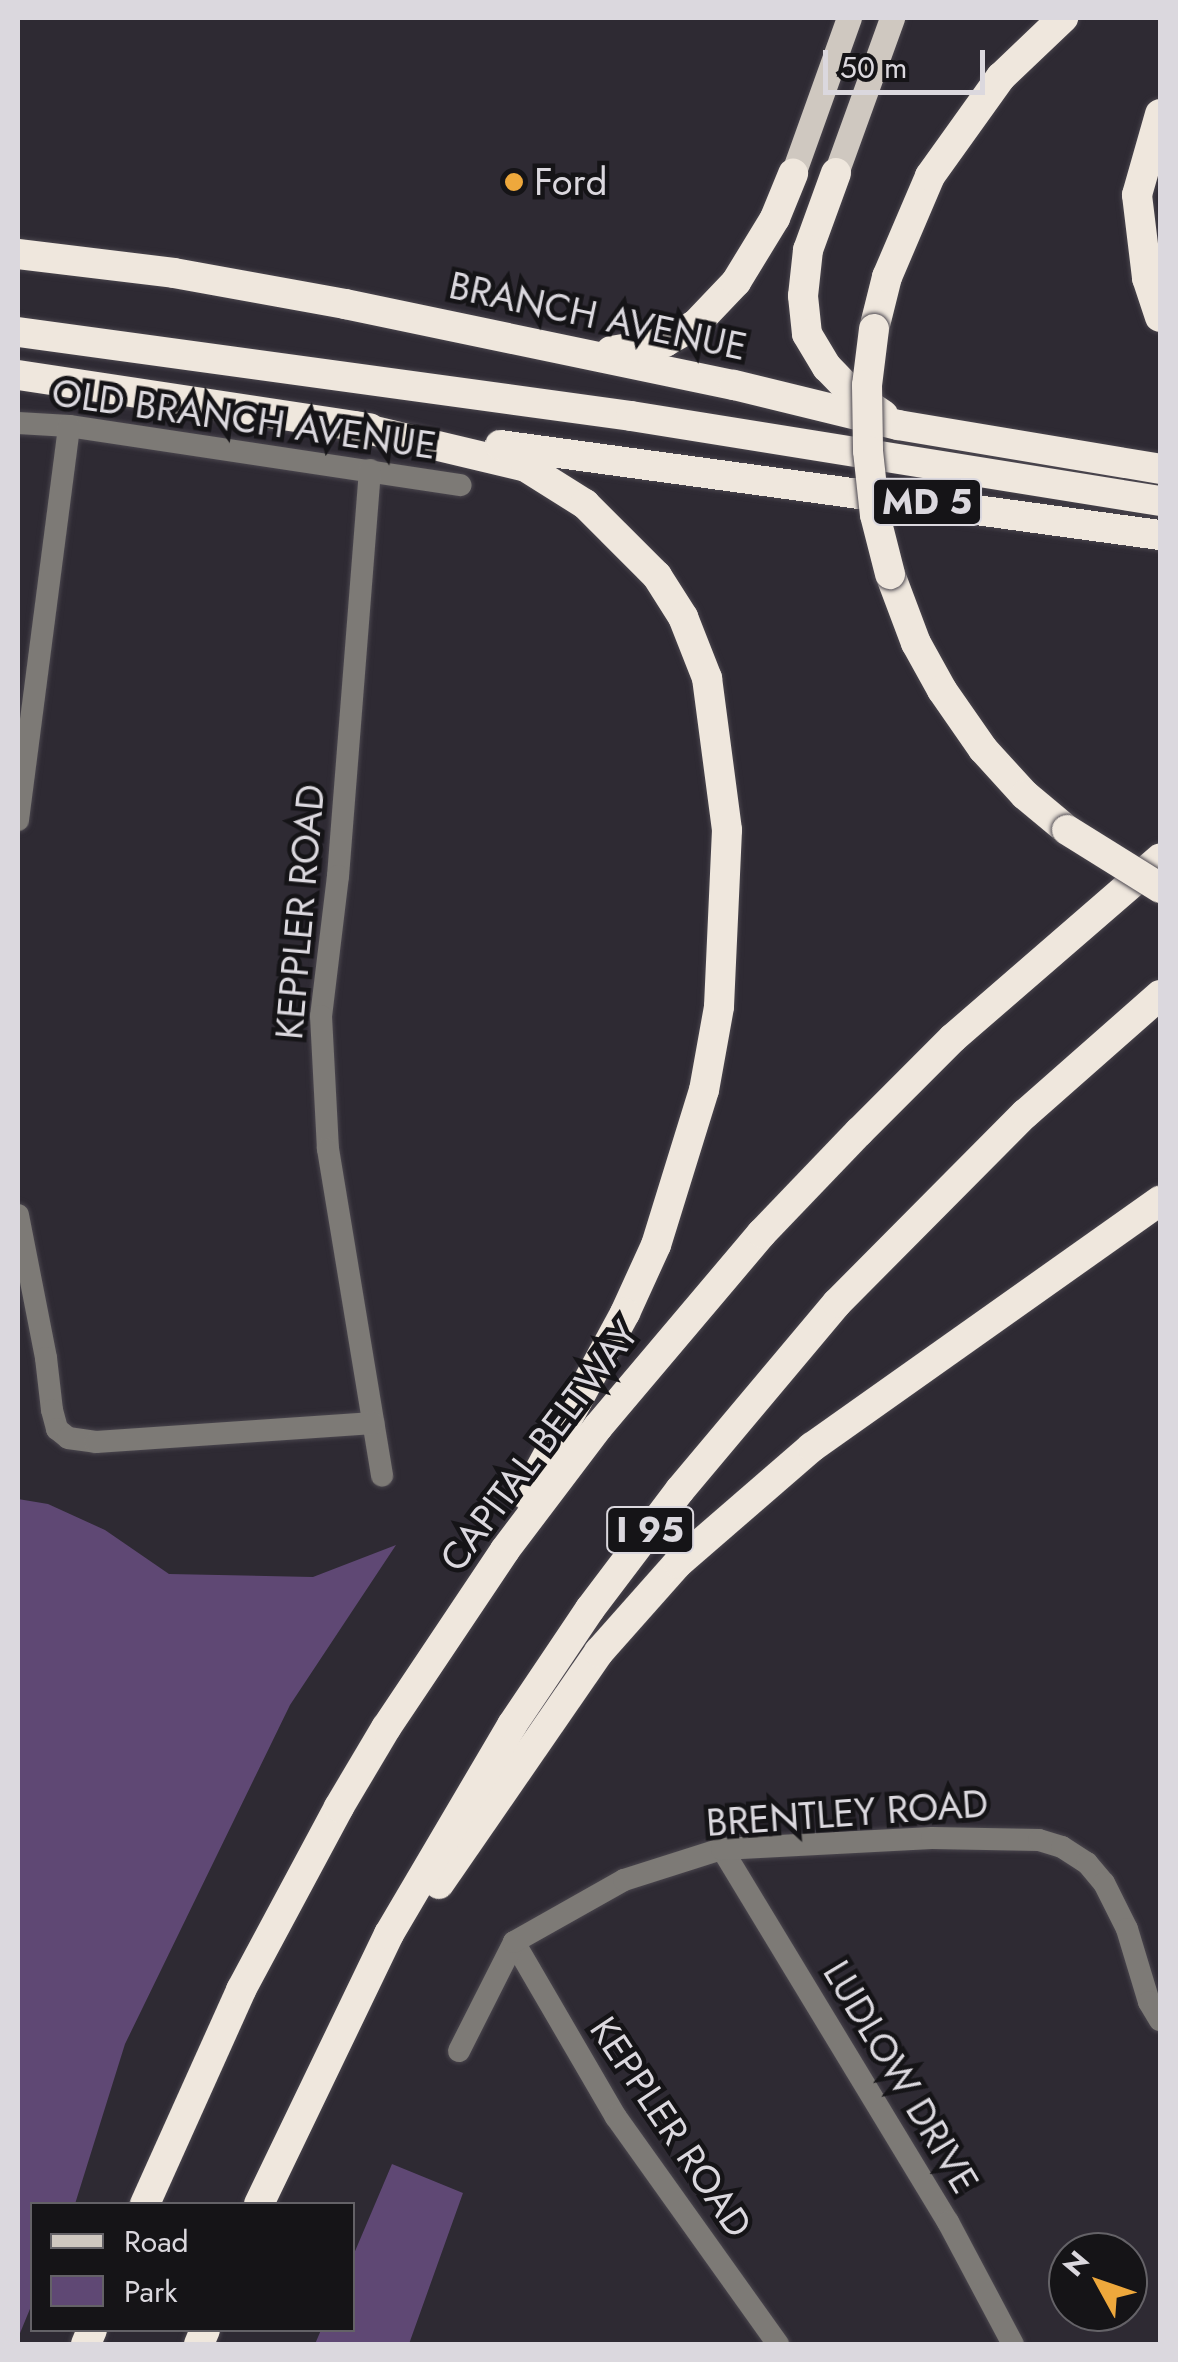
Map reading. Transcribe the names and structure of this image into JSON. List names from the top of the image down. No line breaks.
{"streets":{"highway":["BRANCH AVENUE","MD 5","CAPITAL BELTWAY","I 95"],"street":["OLD BRANCH AVENUE","KEPPLER ROAD","BRENTLEY ROAD","LUDLOW DRIVE"]},"crossings":[["OLD BRANCH AVENUE","KEPPLER ROAD"],["KEPPLER ROAD","BRENTLEY ROAD"],["BRENTLEY ROAD","LUDLOW DRIVE"]],"places":["Ford"],"legend":["Road","Park"],"scale_bar":"50 m","north":"top left"}
